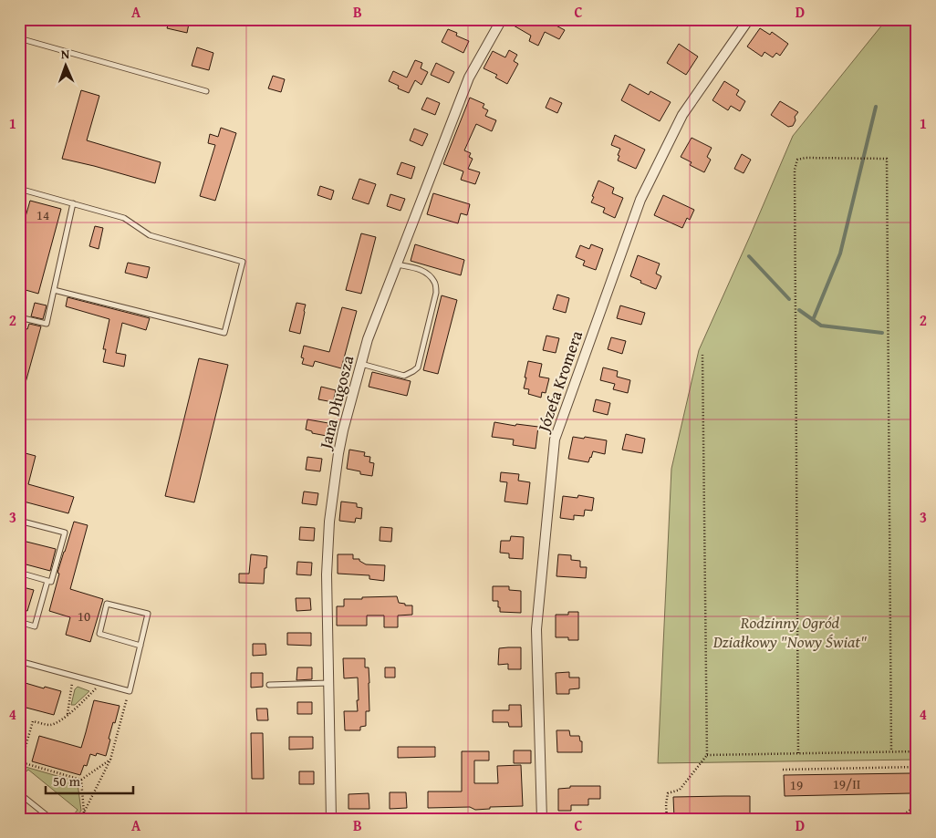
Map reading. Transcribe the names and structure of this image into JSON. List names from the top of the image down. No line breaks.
{"streets":{"street":["Józefa Kromera","Jana Długosza"]},"parks":["Rodzinny Ogród Działkowy \"Nowy Świat\""],"house_numbers":["14","10","19/II","19"],"scale_bar":"50 m","north":"top","grid":{"columns":["A","B","C","D"],"rows":["1","2","3","4"]}}
